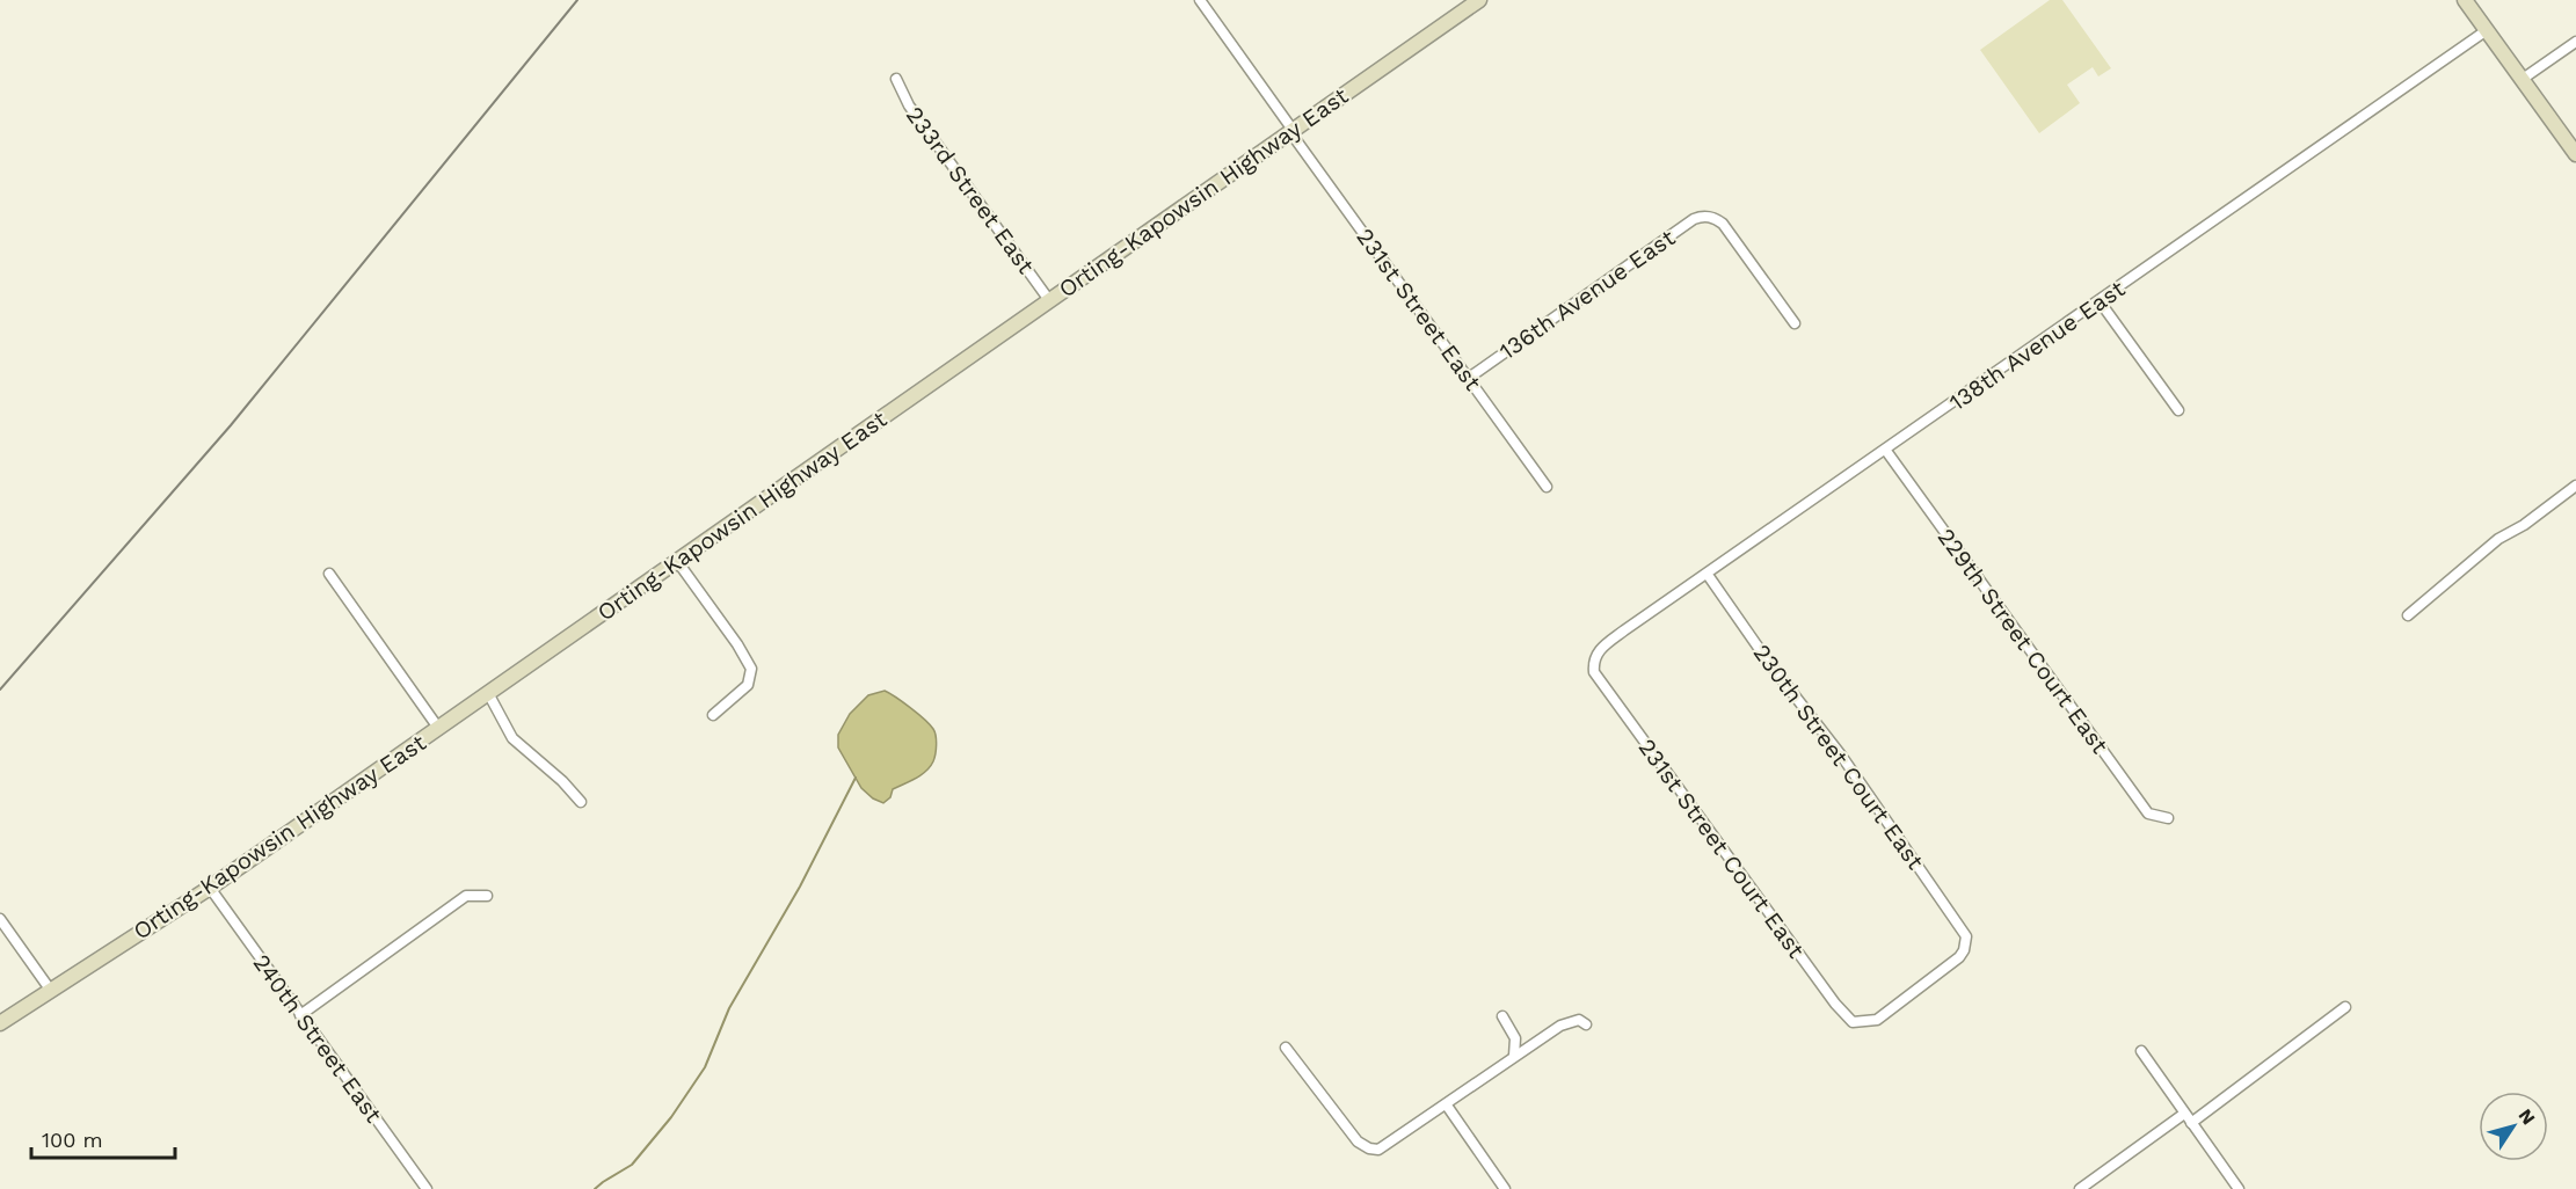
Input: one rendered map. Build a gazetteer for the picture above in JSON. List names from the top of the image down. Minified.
{"streets":{"main road":["Orting-Kapowsin Highway East"],"street":["233rd Street East","136th Avenue East","231st Street East","138th Avenue East","229th Street Court East","230th Street Court East","231st Street Court East","240th Street East"]},"crossings":[["233rd Street East","Orting-Kapowsin Highway East"],["Orting-Kapowsin Highway East","231st Street East"],["Orting-Kapowsin Highway East","240th Street East"],["136th Avenue East","231st Street East"],["138th Avenue East","229th Street Court East"],["138th Avenue East","230th Street Court East"],["138th Avenue East","231st Street Court East"],["230th Street Court East","231st Street Court East"]],"scale_bar":"100 m","north":"top right"}
